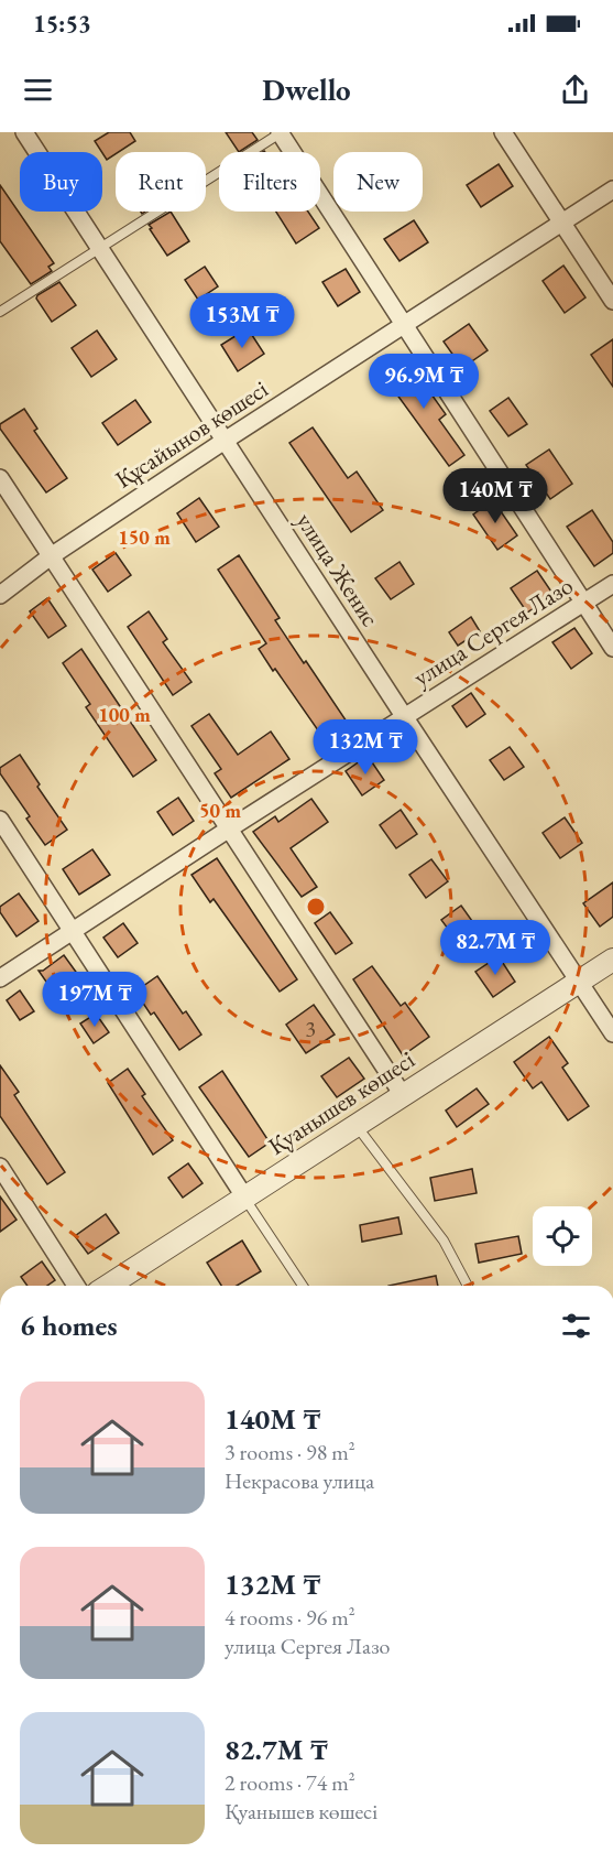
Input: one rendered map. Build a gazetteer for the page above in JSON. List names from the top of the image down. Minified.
{"streets":{"street":["Құсайынов көшесі","улица Женис","улица Сергея Лазо","Қуанышев көшесі"]},"crossings":[["Құсайынов көшесі","улица Женис"],["улица Женис","улица Сергея Лазо"],["улица Женис","Қуанышев көшесі"]],"house_numbers":["3"],"page":{"status":"15:53","header":"Dwello","chip":["Buy","Rent","Filters","New"],"price":["153M ₸","96.9M ₸","140M ₸","132M ₸","82.7M ₸","197M ₸"],"heading":"6 homes","list":[{"name":"140M ₸","note":"3 rooms · 98 m² · Некрасова улица"},{"name":"132M ₸","note":"4 rooms · 96 m² · улица Сергея Лазо"},{"name":"82.7M ₸","note":"2 rooms · 74 m² · Қуанышев көшесі"}]},"rings":["150 m","100 m","50 m"]}
